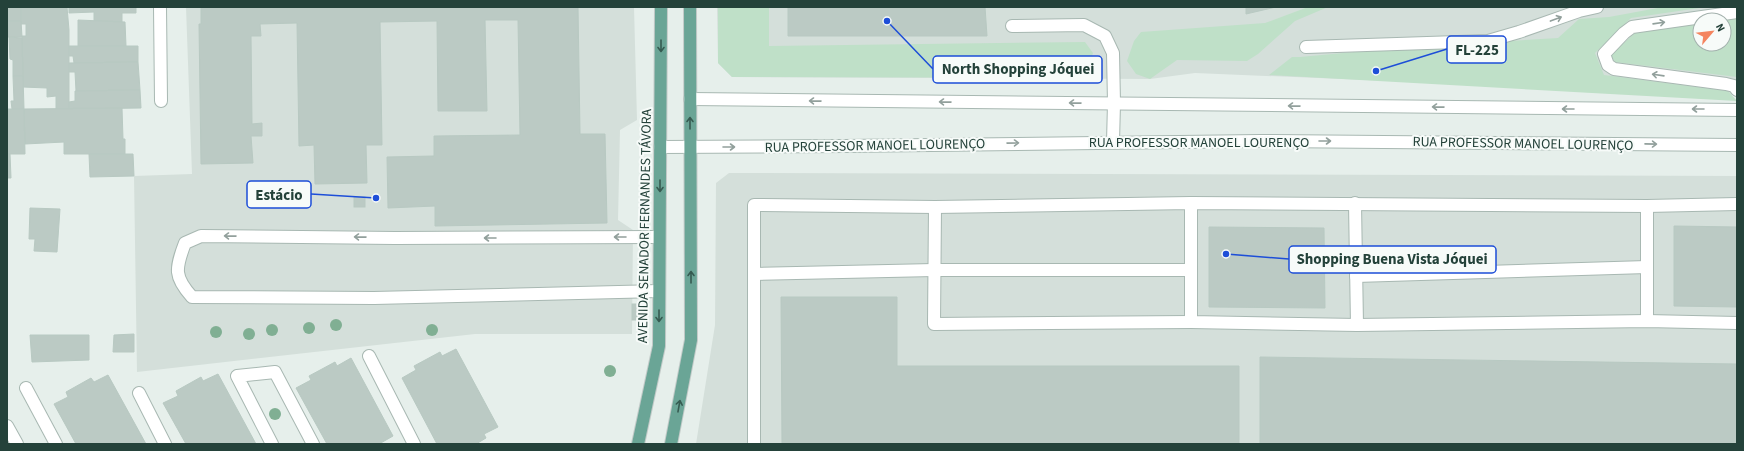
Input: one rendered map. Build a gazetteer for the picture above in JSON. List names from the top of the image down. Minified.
{"streets":{"main road":["AVENIDA SENADOR FERNANDES TÁVORA"],"street":["RUA PROFESSOR MANOEL LOURENÇO"]},"crossings":[["RUA PROFESSOR MANOEL LOURENÇO","AVENIDA SENADOR FERNANDES TÁVORA"]],"places":["North Shopping Jóquei","FL-225","Estácio","Shopping Buena Vista Jóquei"],"north":"top right"}
